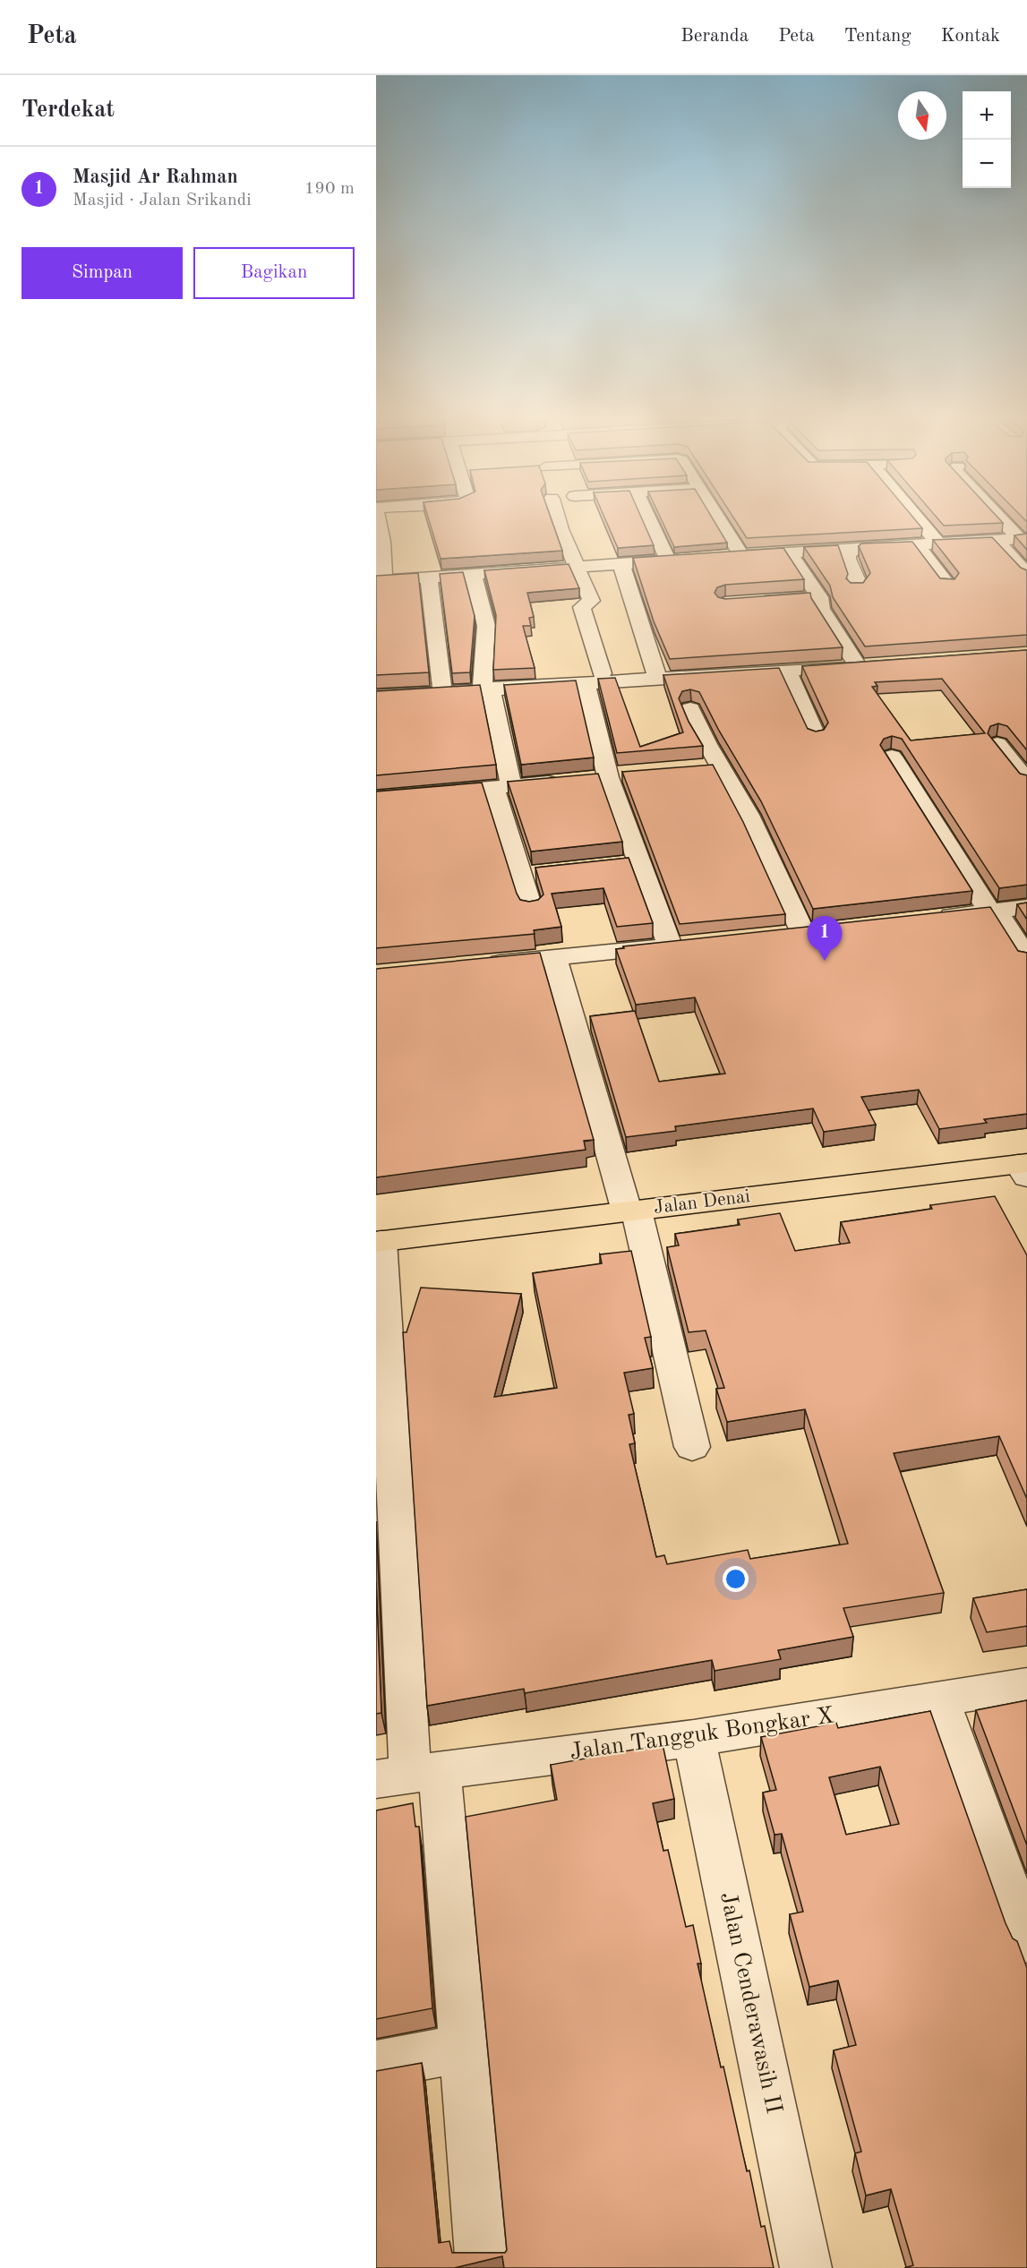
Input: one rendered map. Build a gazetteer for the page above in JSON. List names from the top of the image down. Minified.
{"streets":{"main road":["Jalan Denai"],"street":["Jalan Tangguk Bongkar X","Jalan Cenderawasih II"]},"crossings":[["Jalan Tangguk Bongkar X","Jalan Cenderawasih II"]],"north":"bottom","page":{"header":"Peta","nav":["Beranda","Peta","Tentang","Kontak"],"heading":"Terdekat","map_buttons":["+","−"],"list":[{"mark":"1","name":"Masjid Ar Rahman","note":"Masjid · Jalan Srikandi","value":"190 m"}],"buttons":["Simpan","Bagikan"],"pins":"1"}}
